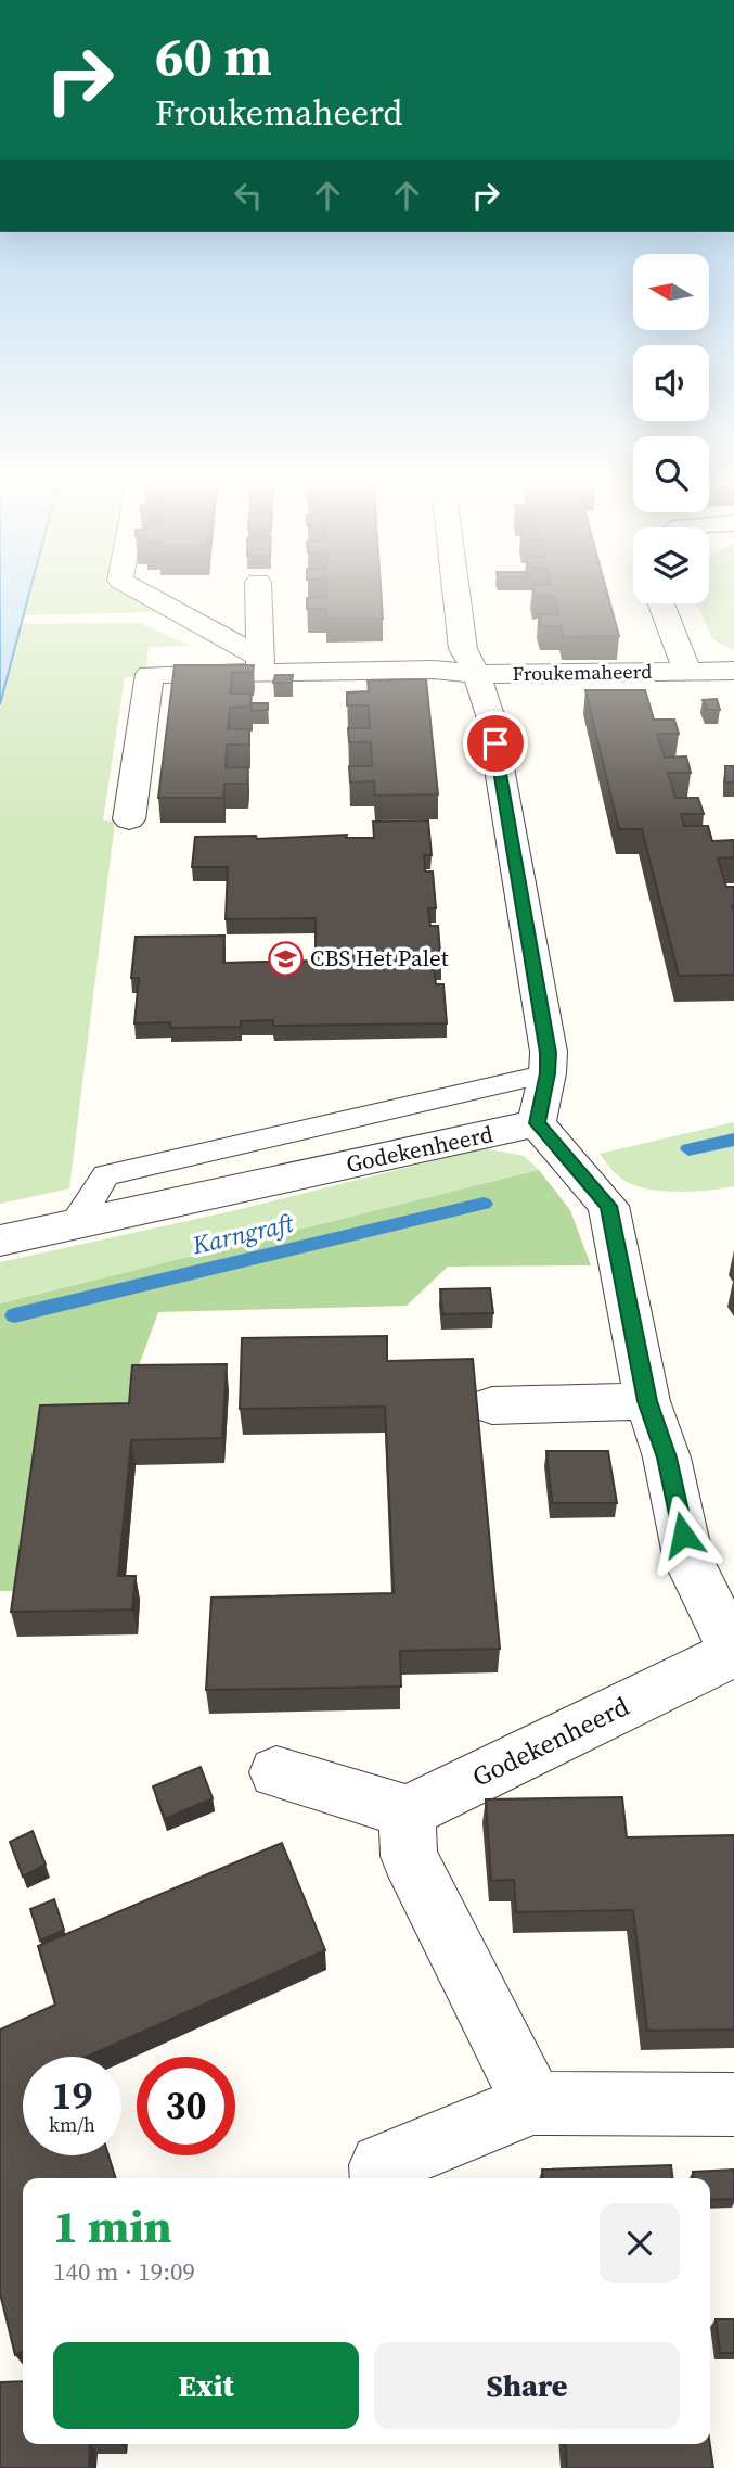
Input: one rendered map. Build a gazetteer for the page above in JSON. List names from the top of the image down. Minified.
{"streets":{"street":["Froukemaheerd","Godekenheerd"]},"crossings":[["Froukemaheerd","Godekenheerd"]],"water":["Karngraft"],"places":{"school or university":["CBS Het Palet"]},"north":"left","page":{"turn":["60 m","Froukemaheerd"],"speed":"19 km/h","limit":"30","heading":["1 min","140 m · 19:09"],"buttons":["Exit","Share"]}}
